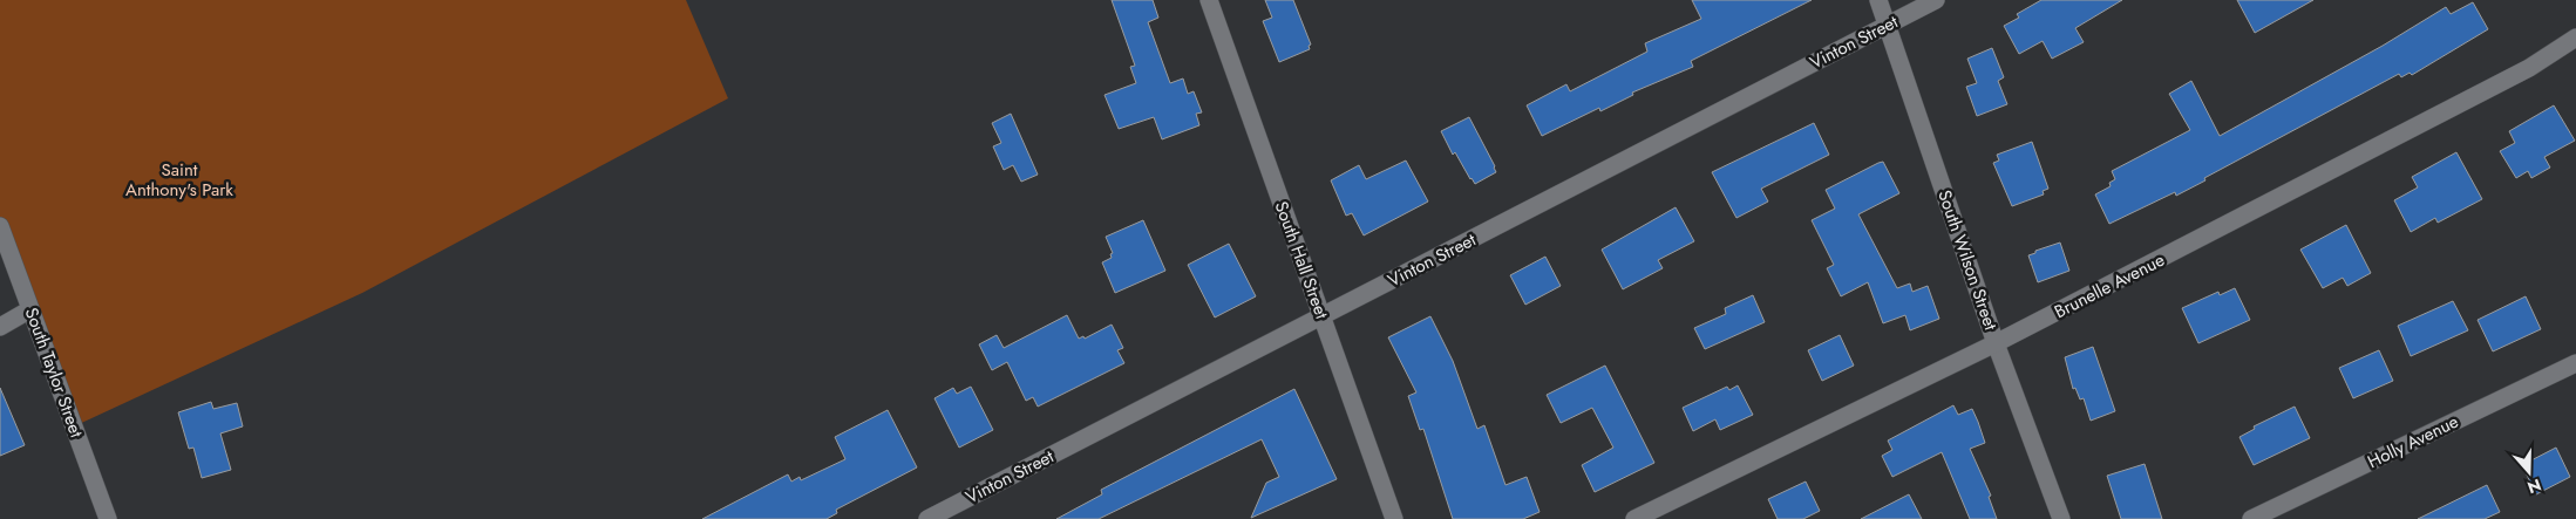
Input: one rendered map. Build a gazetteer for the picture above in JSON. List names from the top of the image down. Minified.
{"streets":{"street":["Vinton Street","South Hall Street","South Wilson Street","Brunelle Avenue","South Taylor Street","Holly Avenue"]},"crossings":[["Vinton Street","South Hall Street"],["Vinton Street","South Wilson Street"],["South Wilson Street","Brunelle Avenue"]],"parks":["Saint Anthony's Park"],"north":"bottom"}
